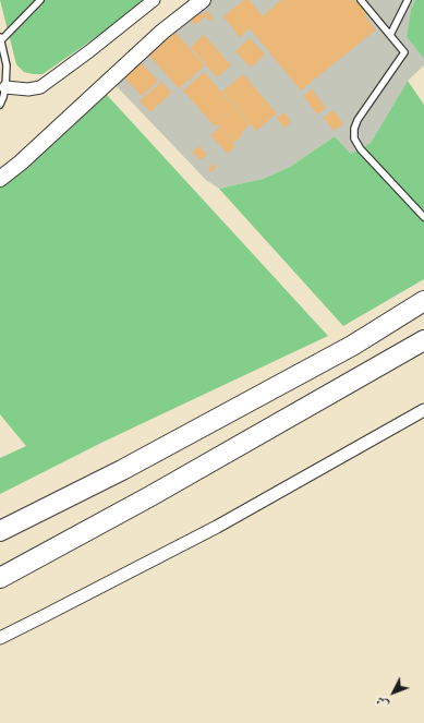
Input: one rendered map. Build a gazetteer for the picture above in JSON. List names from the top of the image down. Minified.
{"north":"bottom left"}
